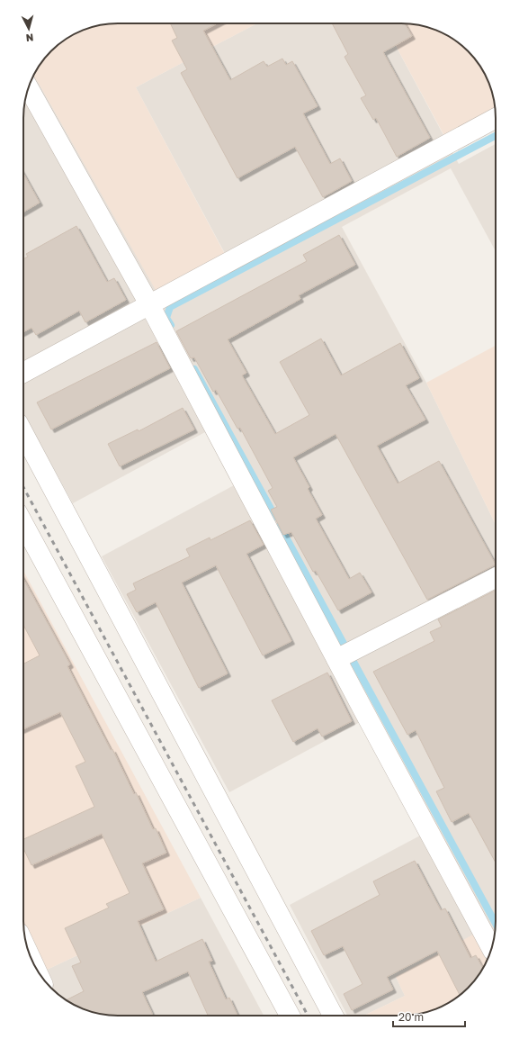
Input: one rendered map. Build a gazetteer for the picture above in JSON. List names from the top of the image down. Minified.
{"scale_bar":"20 m","north":"bottom"}
